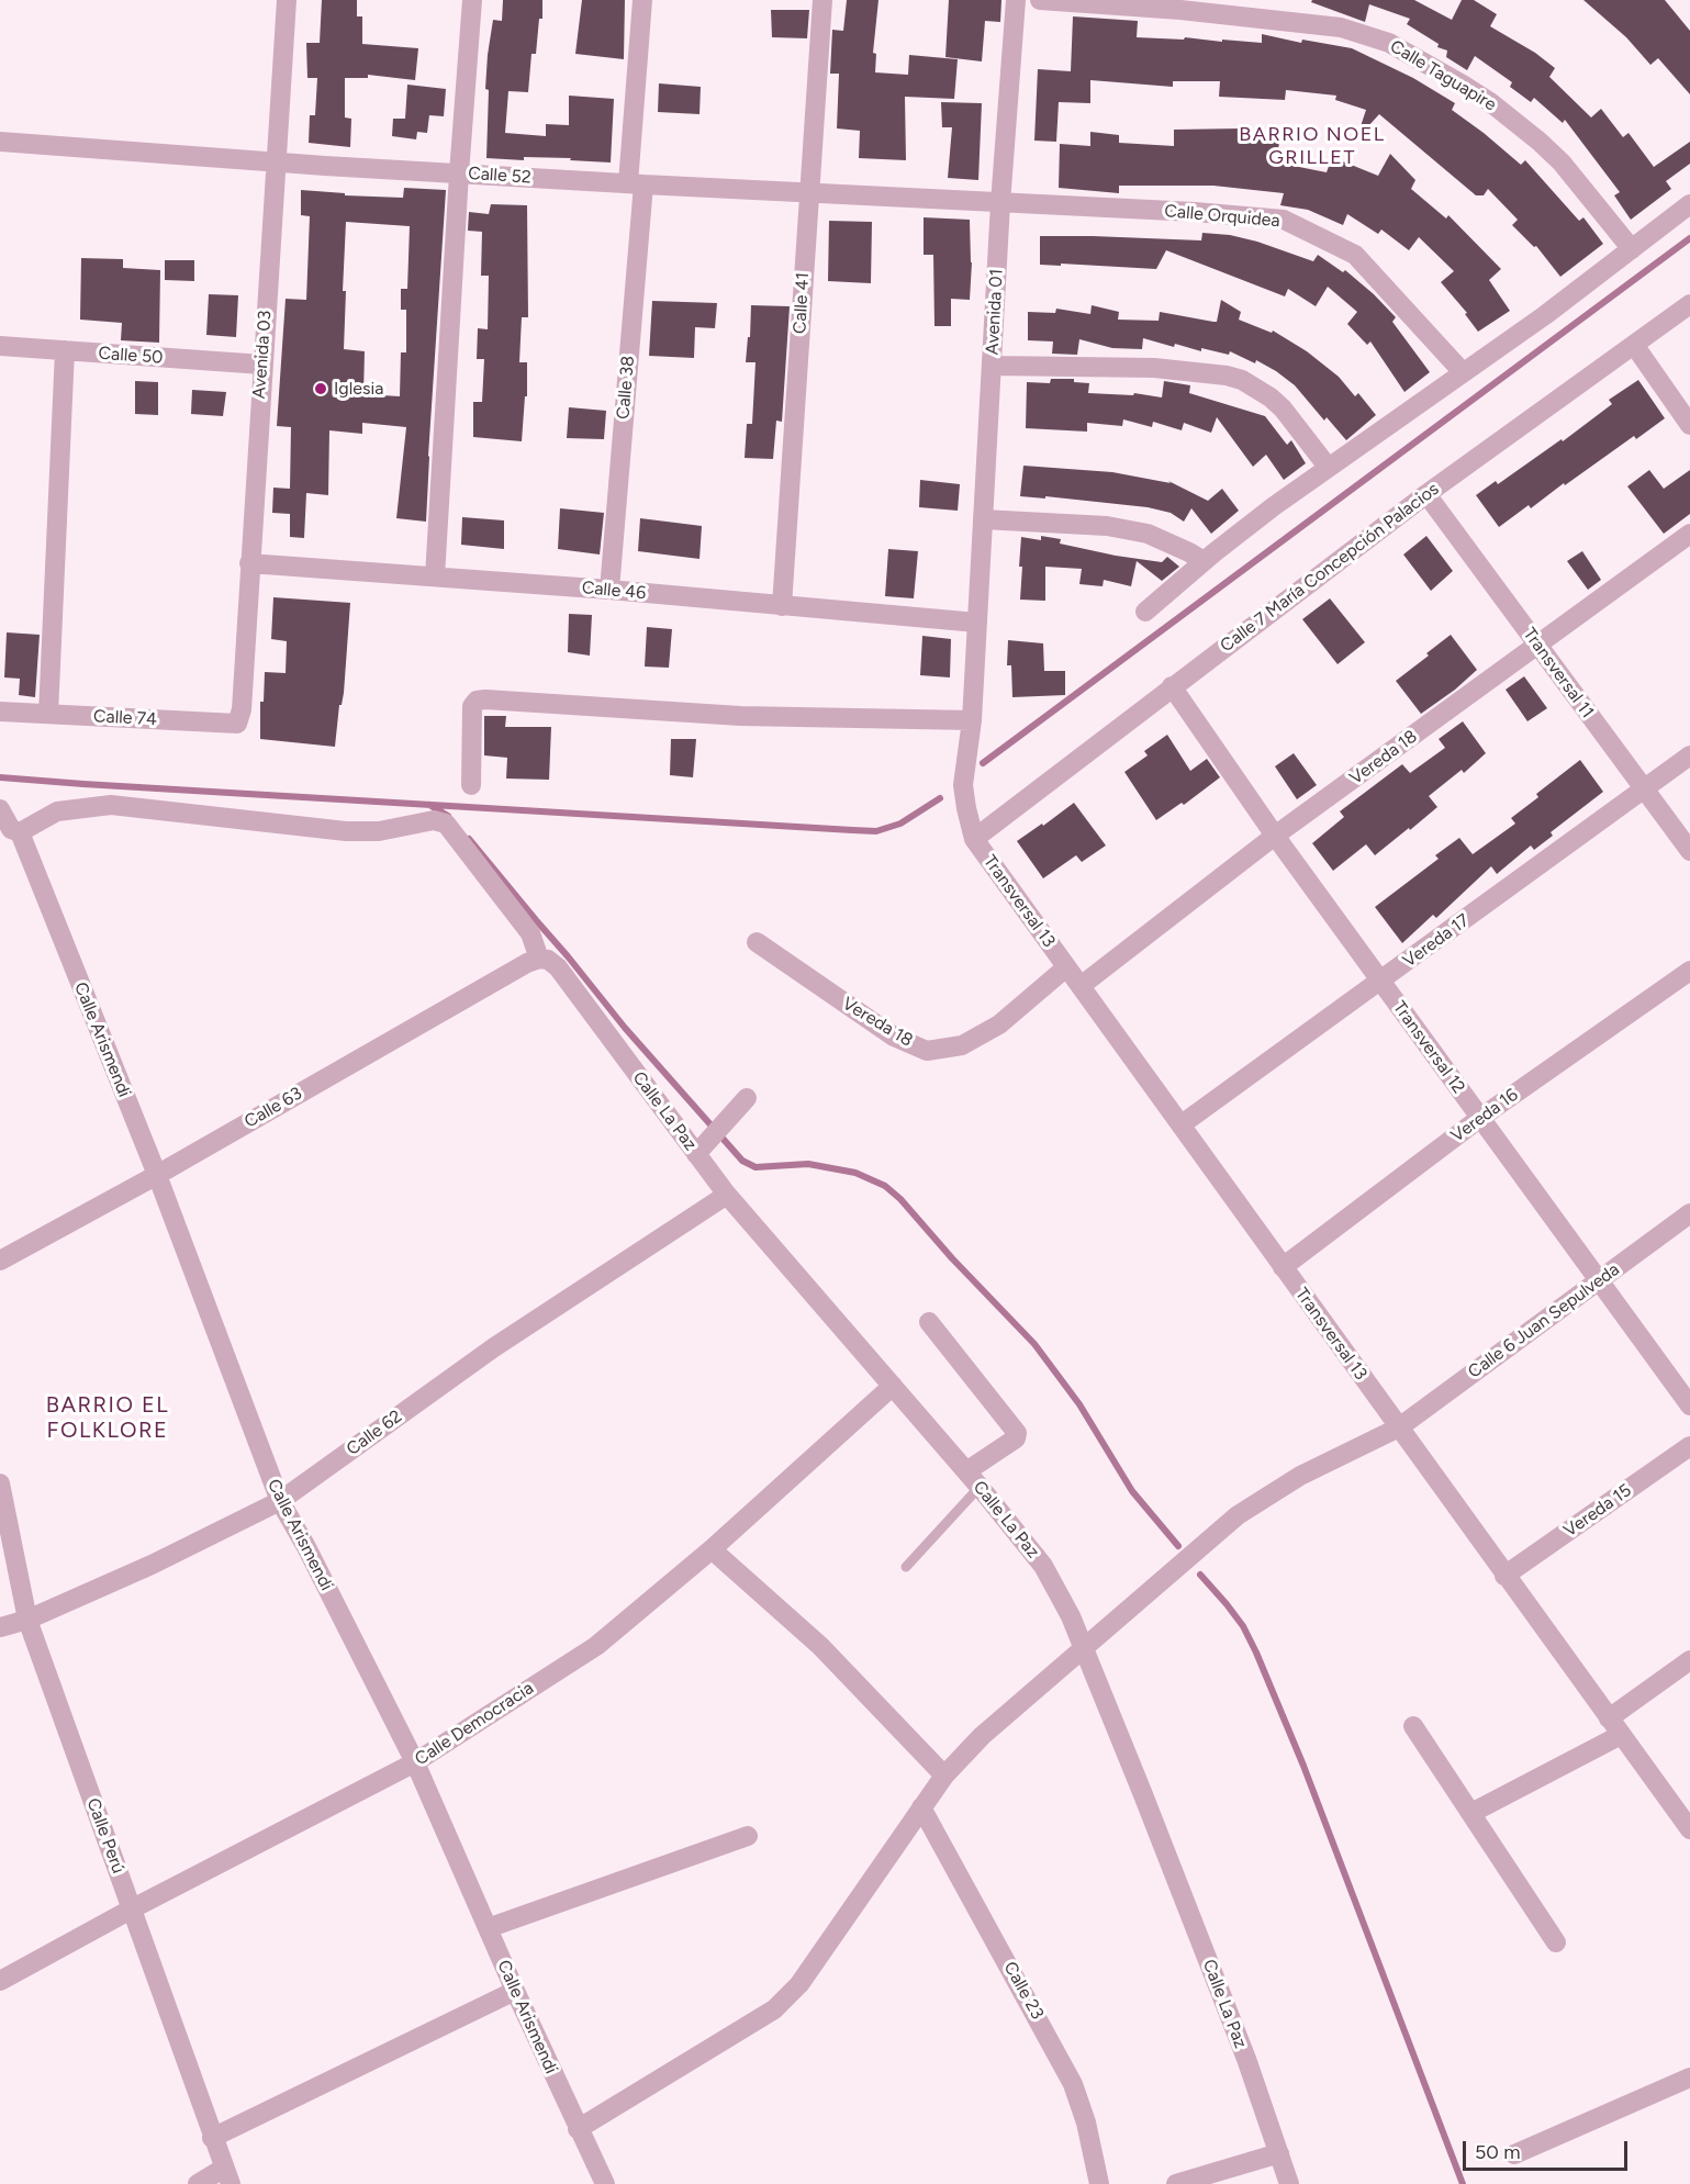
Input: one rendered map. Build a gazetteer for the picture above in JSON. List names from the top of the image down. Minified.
{"streets":{"street":["Calle Taguapire","Calle 52","Calle Orquidea","Calle 41","Avenida 01","Avenida 03","Calle 50","Calle 38","Calle 7 María Concepción Palacios","Calle 46","Transversal 11","Calle 74","Vereda 18","Transversal 13","Vereda 17","Calle Arismendi","Transversal 12","Calle 63","Calle La Paz","Vereda 16","Calle 6 Juan Sepulveda","Calle 62","Vereda 15","Calle Democracia","Calle Perú","Calle 23"]},"crossings":[["Calle 52","Calle Orquidea"],["Calle 52","Calle 41"],["Calle 52","Avenida 01"],["Calle 52","Avenida 03"],["Calle 52","Calle 38"],["Calle Orquidea","Avenida 01"],["Calle 41","Calle 46"],["Avenida 01","Calle 7 María Concepción Palacios"],["Avenida 01","Calle 46"],["Avenida 01","Transversal 13"],["Avenida 03","Calle 50"],["Avenida 03","Calle 46"],["Avenida 03","Calle 74"],["Calle 38","Calle 46"],["Calle 7 María Concepción Palacios","Transversal 11"],["Calle 7 María Concepción Palacios","Transversal 13"],["Calle 7 María Concepción Palacios","Transversal 12"],["Transversal 11","Vereda 18"],["Transversal 11","Vereda 17"],["Vereda 18","Transversal 13"],["Vereda 18","Transversal 12"],["Transversal 13","Vereda 17"],["Transversal 13","Vereda 16"],["Transversal 13","Calle 6 Juan Sepulveda"],["Transversal 13","Vereda 15"],["Vereda 17","Transversal 12"],["Calle Arismendi","Calle 63"],["Calle Arismendi","Calle La Paz"],["Calle Arismendi","Calle 6 Juan Sepulveda"],["Calle Arismendi","Calle 62"],["Calle Arismendi","Calle Democracia"],["Transversal 12","Vereda 16"],["Transversal 12","Calle 6 Juan Sepulveda"],["Calle 63","Calle La Paz"],["Calle La Paz","Calle 6 Juan Sepulveda"],["Calle La Paz","Calle 62"],["Calle La Paz","Calle Democracia"],["Calle 6 Juan Sepulveda","Calle 23"],["Calle 62","Calle Perú"],["Calle Democracia","Calle Perú"]],"districts":["BARRIO NOEL GRILLET","BARRIO EL FOLKLORE"],"places":["Iglesia"],"scale_bar":"50 m"}
